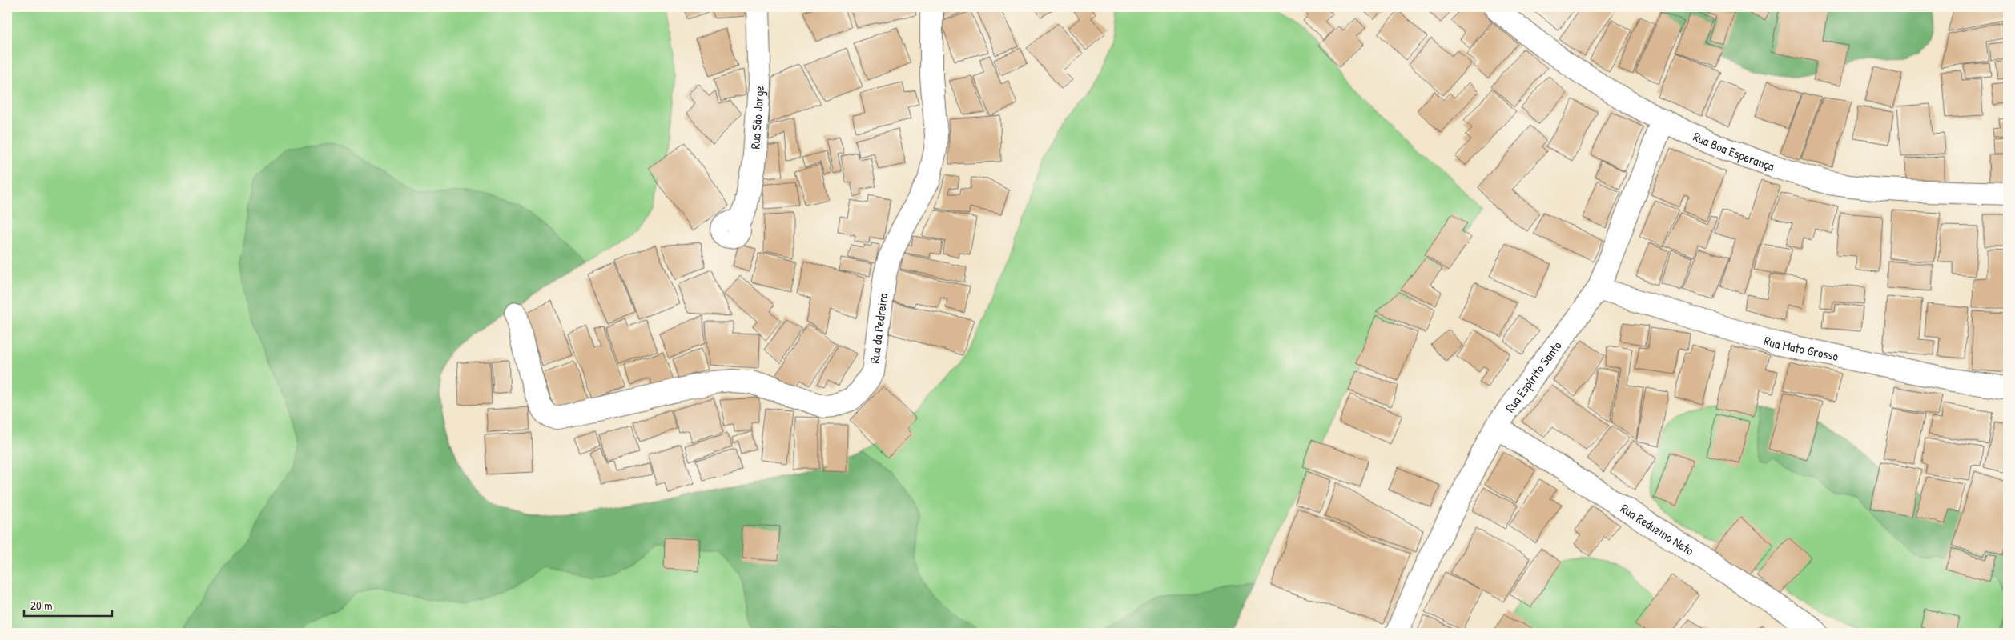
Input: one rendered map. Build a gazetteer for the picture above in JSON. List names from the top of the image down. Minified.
{"streets":{"street":["Rua São Jorge","Rua Boa Esperança","Rua da Pedreira","Rua Mato Grosso","Rua Espírito Santo","Rua Reduzino Neto"]},"crossings":[["Rua Boa Esperança","Rua Espírito Santo"],["Rua Mato Grosso","Rua Espírito Santo"],["Rua Espírito Santo","Rua Reduzino Neto"]],"scale_bar":"20 m"}
